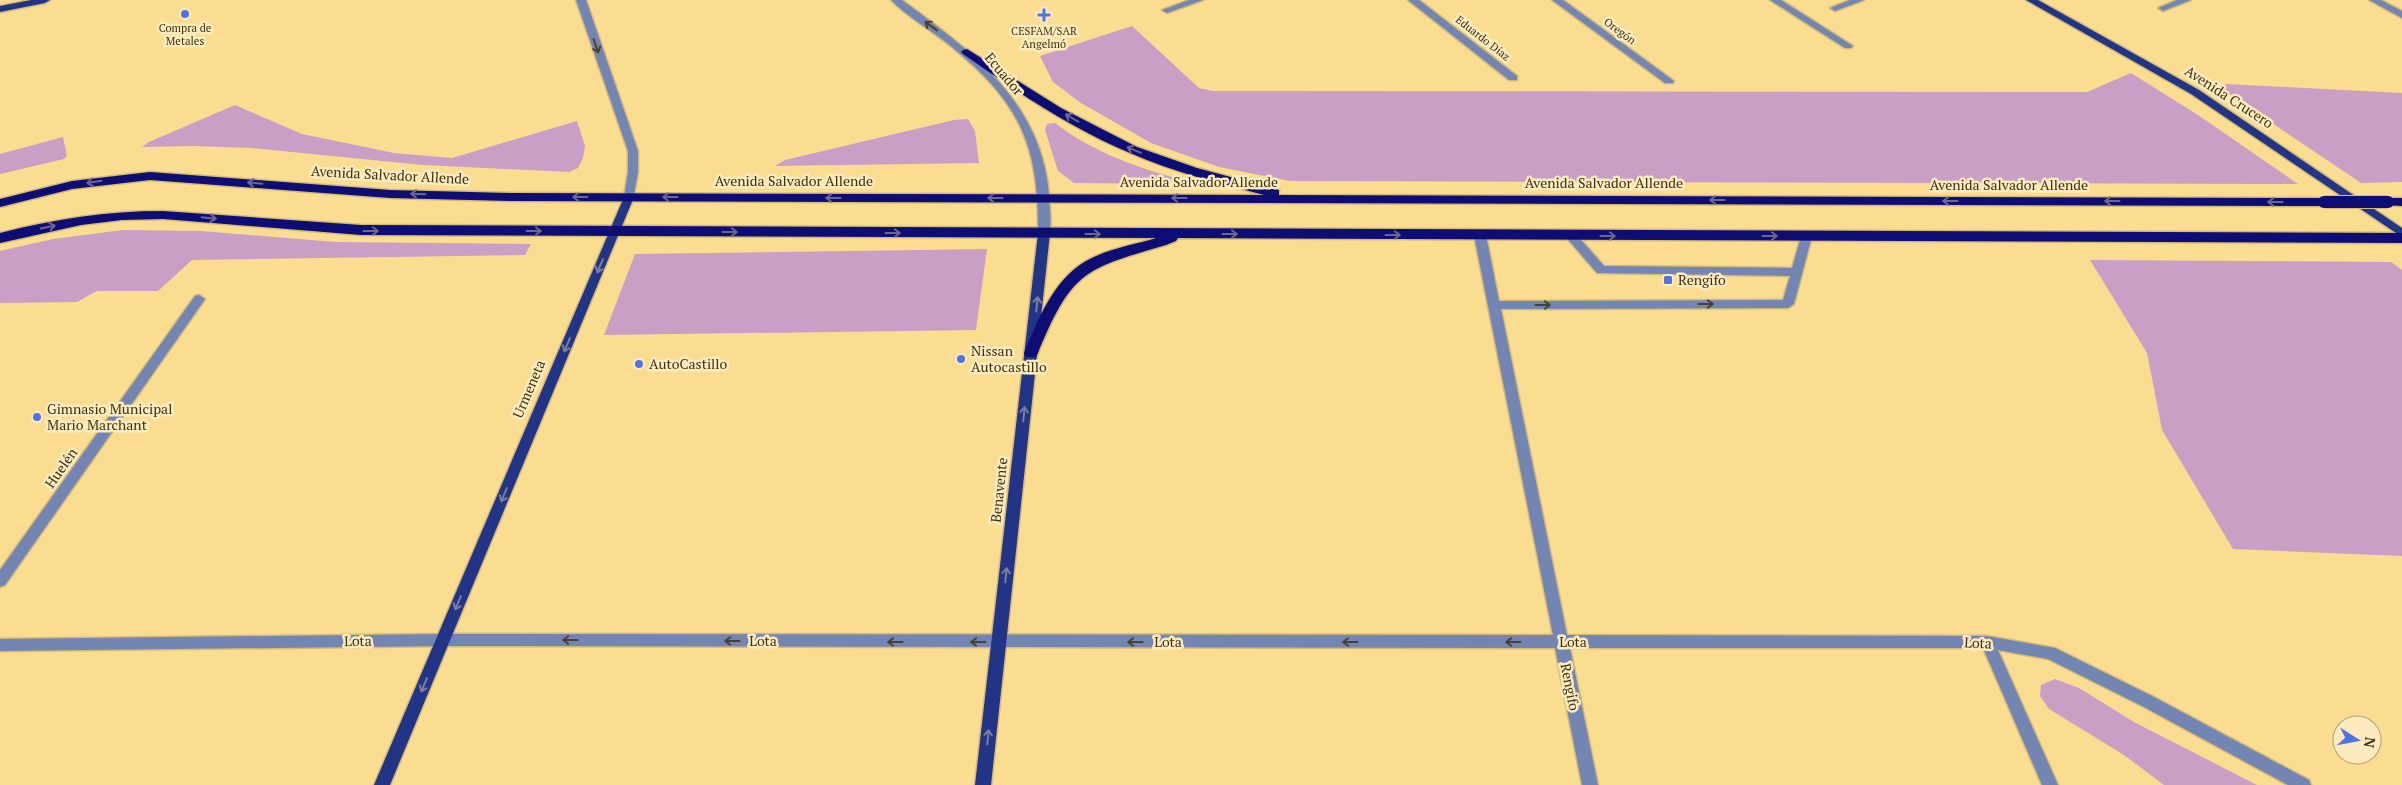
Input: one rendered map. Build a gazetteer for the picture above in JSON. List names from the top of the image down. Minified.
{"streets":{"highway":["Avenida Salvador Allende"],"main road":["Avenida Crucero","Urmeneta","Benavente"],"street":["Oregón","Eduardo Díaz","Ecuador","Huelén","Lota","Rengifo"]},"crossings":[["Ecuador","Avenida Salvador Allende"],["Ecuador","Benavente"],["Avenida Salvador Allende","Urmeneta"],["Avenida Salvador Allende","Benavente"],["Urmeneta","Lota"],["Benavente","Lota"],["Lota","Rengifo"]],"one_way":["Urmeneta","Benavente","Lota"],"places":{"other":["Compra de Metales","Nissan Autocastillo","AutoCastillo","Gimnasio Municipal Mario Marchant"],"health":["CESFAM/SAR Angelmó"],"transit":["Rengifo"]},"north":"right"}
